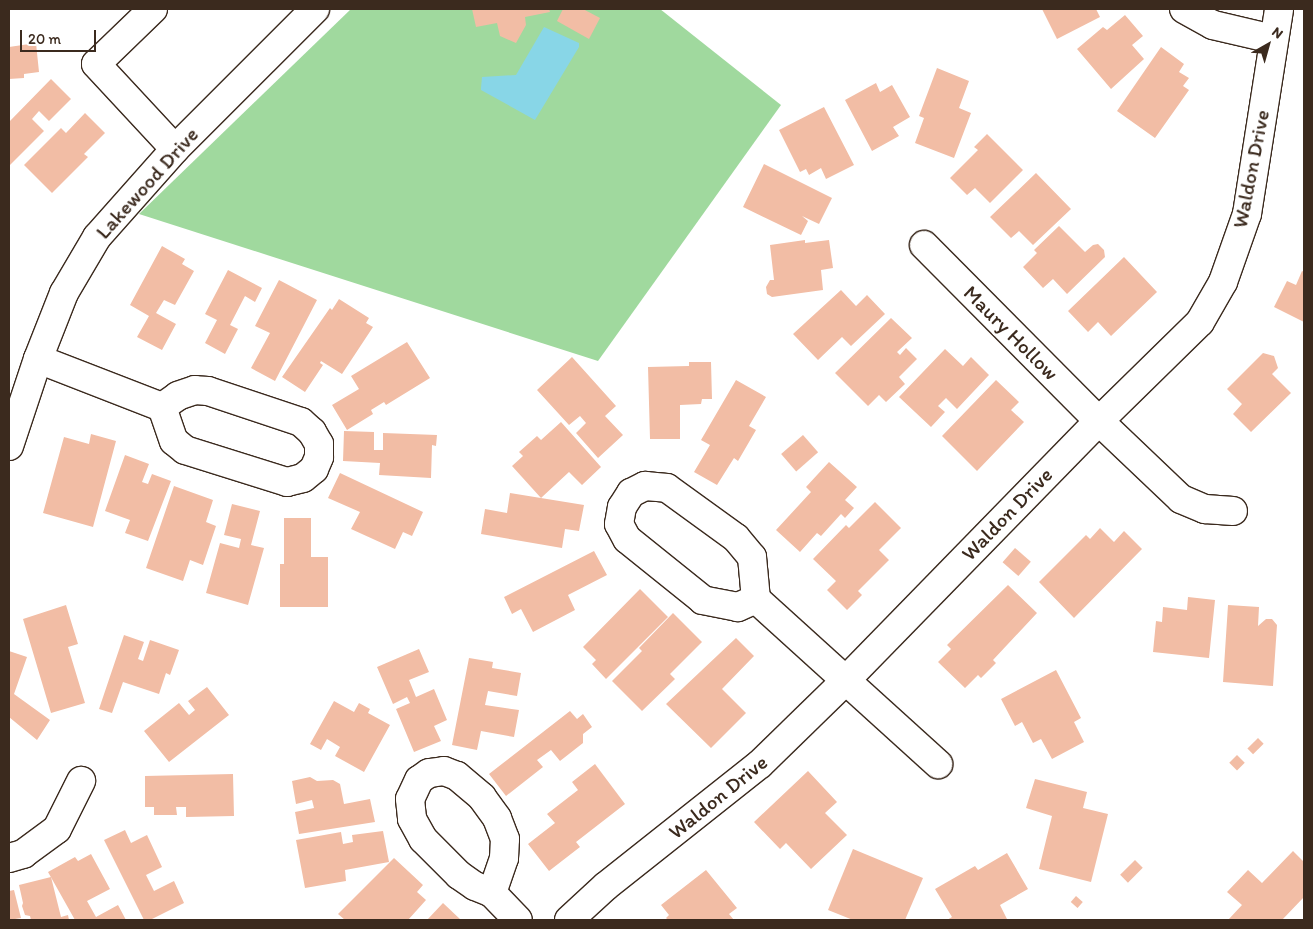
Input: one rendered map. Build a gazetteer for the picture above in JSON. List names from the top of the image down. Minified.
{"streets":{"street":["Waldon Drive","Lakewood Drive","Maury Hollow"]},"crossings":[["Waldon Drive","Maury Hollow"]],"scale_bar":"20 m","north":"top right"}
